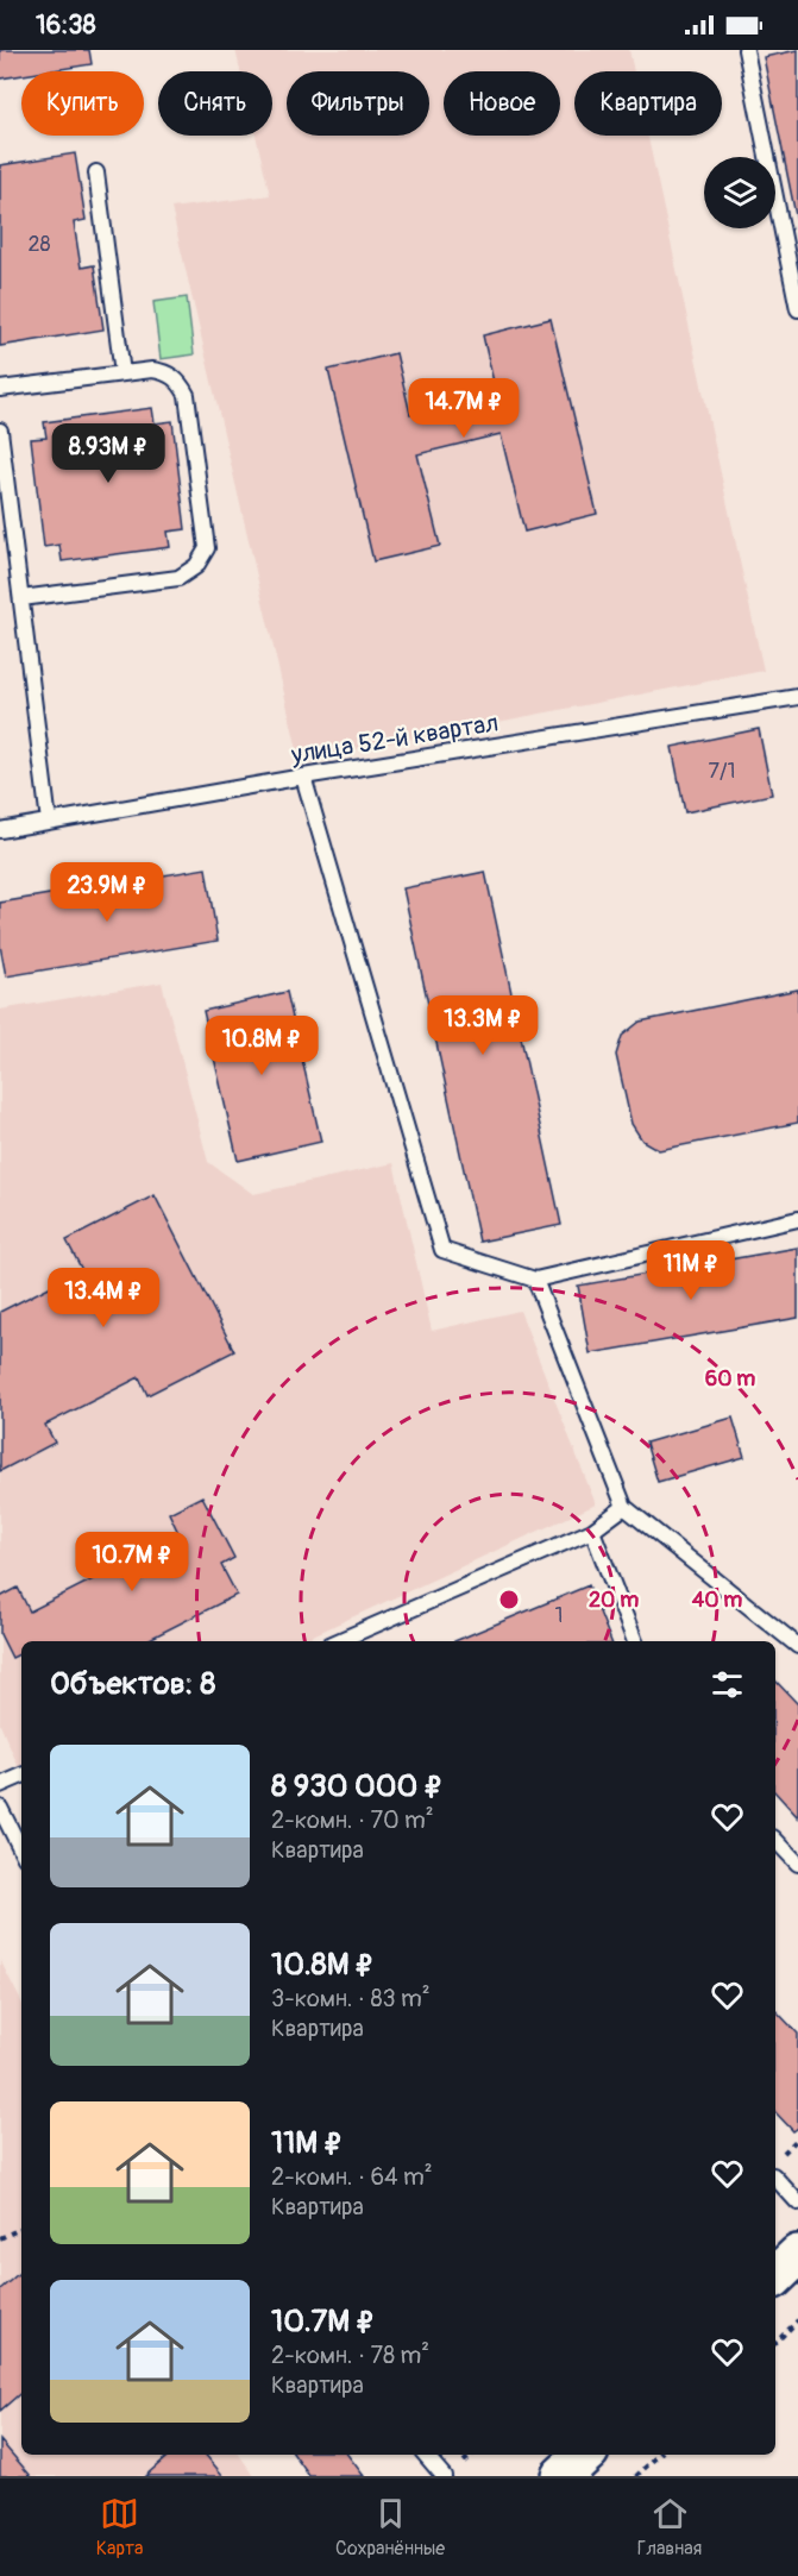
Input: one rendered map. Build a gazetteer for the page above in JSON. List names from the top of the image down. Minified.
{"streets":{"lane":["улица 52-й квартал"]},"house_numbers":["28","7/1","1"],"page":{"status":"16:38","chip":["Купить","Снять","Фильтры","Новое","Квартира"],"price":["14.7M ₽","8.93M ₽","23.9M ₽","13.3M ₽","10.8M ₽","11M ₽","13.4M ₽","10.7M ₽"],"heading":"Объектов: 8","list":[{"name":"8 930 000 ₽","note":"2-комн. · 70 m² · Квартира"},{"name":"10.8M ₽","note":"3-комн. · 83 m² · Квартира"},{"name":"11M ₽","note":"2-комн. · 64 m² · Квартира"},{"name":"10.7M ₽","note":"2-комн. · 78 m² · Квартира"}],"tabs":["Карта","Сохранённые","Главная"]},"rings":["60 m","20 m","40 m"]}
